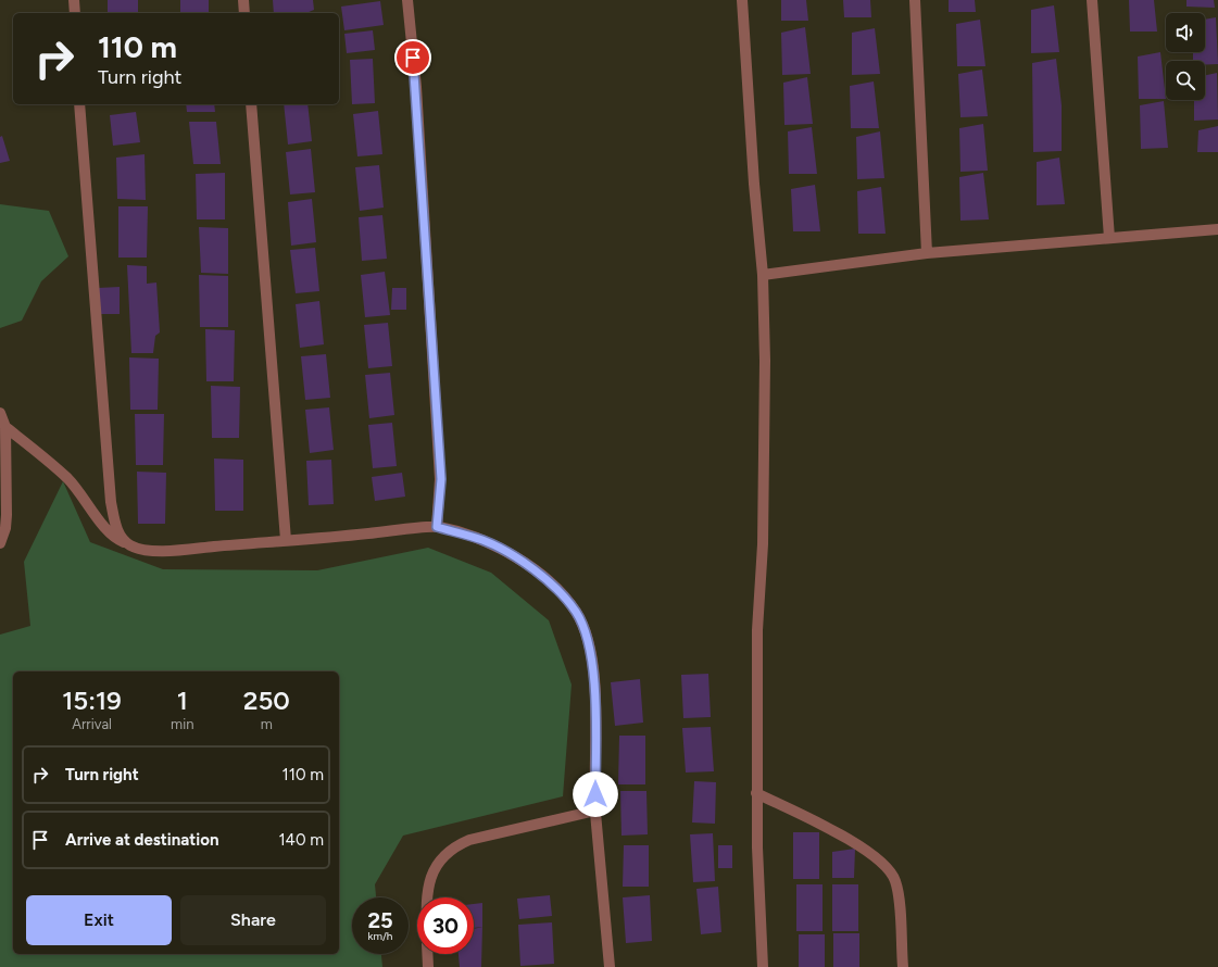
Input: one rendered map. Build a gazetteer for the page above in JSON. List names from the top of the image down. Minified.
{"page":{"turn":["110 m","Turn right"],"eta":["15:19","Arrival","1","min","250","m"],"list":[{"name":"Turn right","value":"110 m"},{"name":"Arrive at destination","value":"140 m"}],"buttons":["Exit","Share"],"speed":"25 km/h","limit":"30"}}
